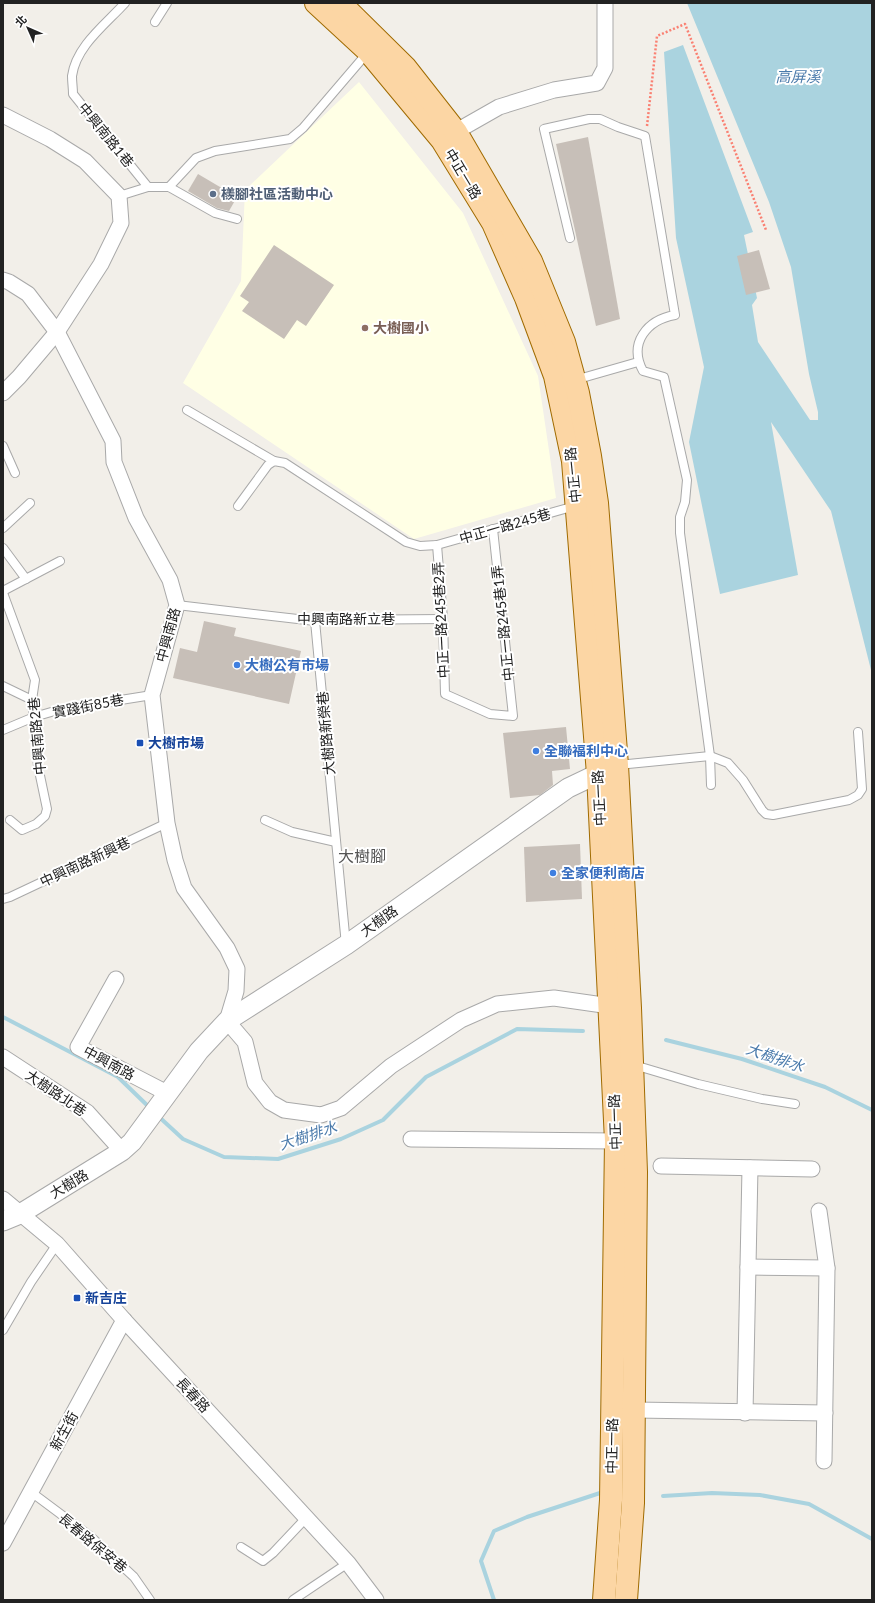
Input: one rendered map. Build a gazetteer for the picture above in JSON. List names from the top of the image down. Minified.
{"streets":{"main road":["中正一路"],"street":["中興南路1巷","中興南路","大樹路","大樹路北巷","長春路","新生街"],"lane":["中正一路245巷","中興南路新立巷","中正一路245巷2弄","中正一路245巷1弄","實踐街85巷","大樹路新榮巷","中興南路2巷","中興南路新興巷","長春路保安巷"]},"crossings":[["中正一路","中正一路245巷"],["中正一路","大樹路"],["中正一路245巷","中正一路245巷2弄"],["中正一路245巷","中正一路245巷1弄"],["中興南路新立巷","中正一路245巷2弄"],["中興南路新立巷","中興南路"],["中興南路新立巷","大樹路新榮巷"],["中正一路245巷2弄","中正一路245巷1弄"],["中興南路","實踐街85巷"],["中興南路","中興南路新興巷"],["中興南路","大樹路"],["實踐街85巷","中興南路2巷"],["大樹路新榮巷","大樹路"],["大樹路","大樹路北巷"],["大樹路","長春路"],["長春路","新生街"],["新生街","長春路保安巷"]],"districts":["大樹腳"],"water":["高屏溪","大樹排水"],"places":{"other":["檨腳社區活動中心","大樹國小","大樹公有市場","全聯福利中心","全家便利商店"],"transit":["大樹市場","新吉庄"]},"north":"top left"}
